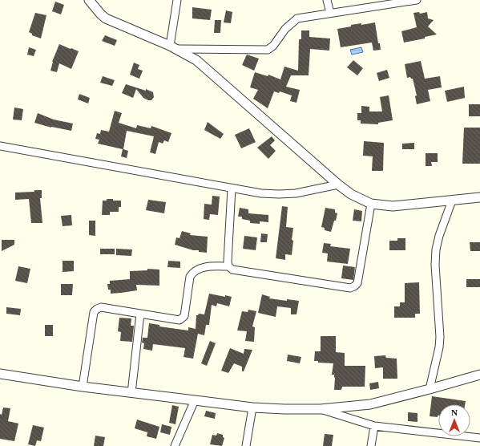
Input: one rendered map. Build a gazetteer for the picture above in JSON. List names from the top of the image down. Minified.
{"north":"top"}
